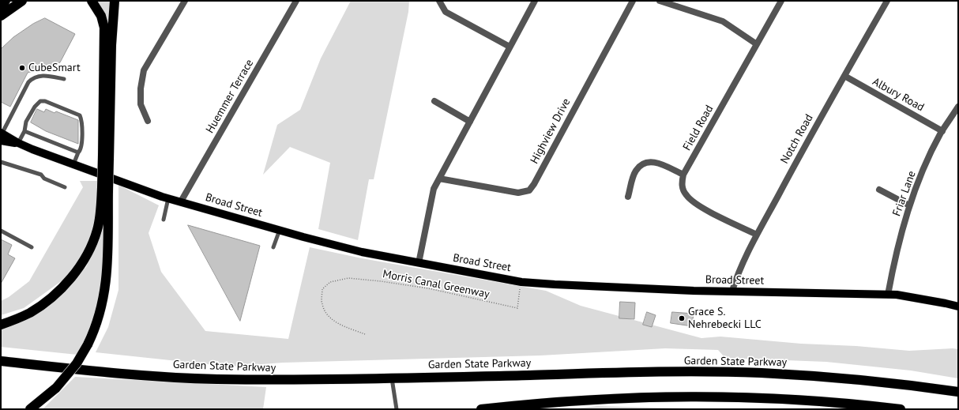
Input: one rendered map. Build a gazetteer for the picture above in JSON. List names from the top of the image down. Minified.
{"streets":{"highway":["Garden State Parkway"],"main road":["Broad Street"],"street":["Albury Road","Huemmer Terrace","Field Road","Highview Drive","Notch Road","Friar Lane"],"path":["Morris Canal Greenway"]},"crossings":[["Albury Road","Notch Road"],["Albury Road","Friar Lane"],["Huemmer Terrace","Broad Street"],["Notch Road","Broad Street"],["Friar Lane","Broad Street"],["Broad Street","Morris Canal Greenway"]],"places":["CubeSmart","Grace S. Nehrebecki LLC"]}
